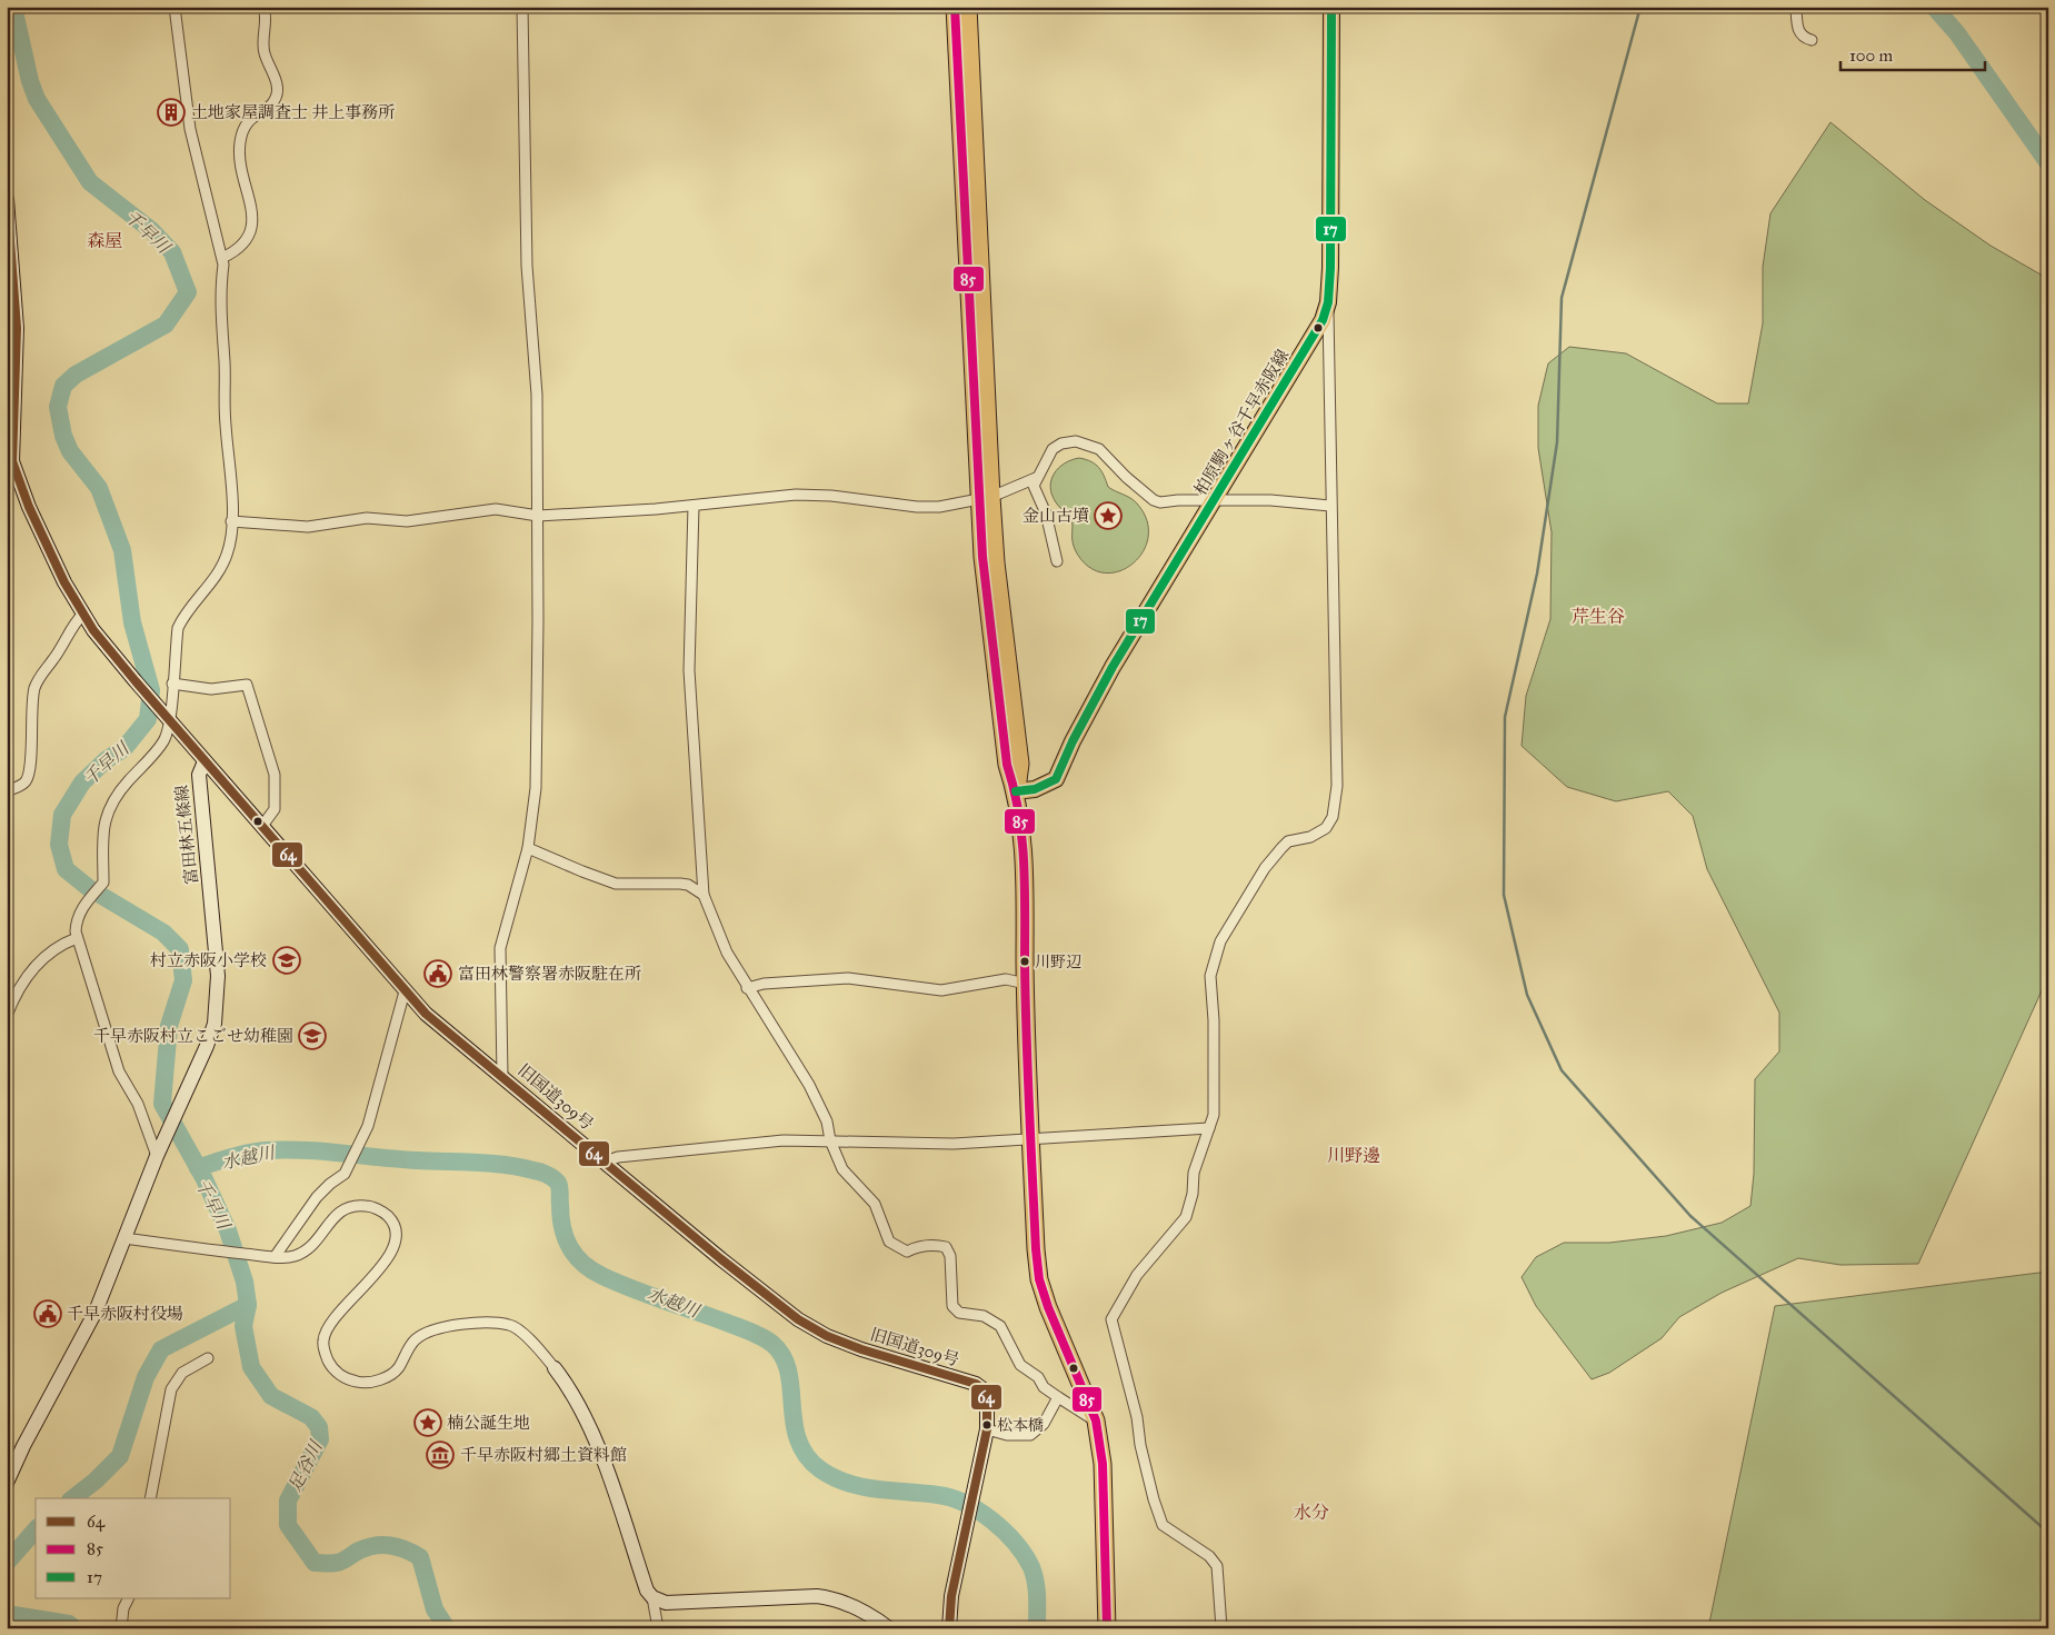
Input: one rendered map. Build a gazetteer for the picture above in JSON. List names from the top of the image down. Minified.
{"streets":{"main road":["柏原駒ヶ谷千早赤阪線"],"street":["富田林五條線","旧国道309号"]},"crossings":[["富田林五條線","旧国道309号"]],"districts":["森屋","芹生谷","川野邊","水分"],"water":["千早川","水越川","足谷川"],"places":{"building":["土地家屋調査士 井上事務所"],"place":["金山古墳","楠公誕生地"],"school or university":["村立赤阪小学校","千早赤阪村立こごせ幼稚園"],"other":["川野辺","松本橋"],"public building":["富田林警察署赤阪駐在所","千早赤阪村役場"],"museum":["千早赤阪村郷土資料館"]},"lines":["transit line 85","transit line 17","transit line 64"],"legend":["64","85","17"],"scale_bar":"100 m"}
